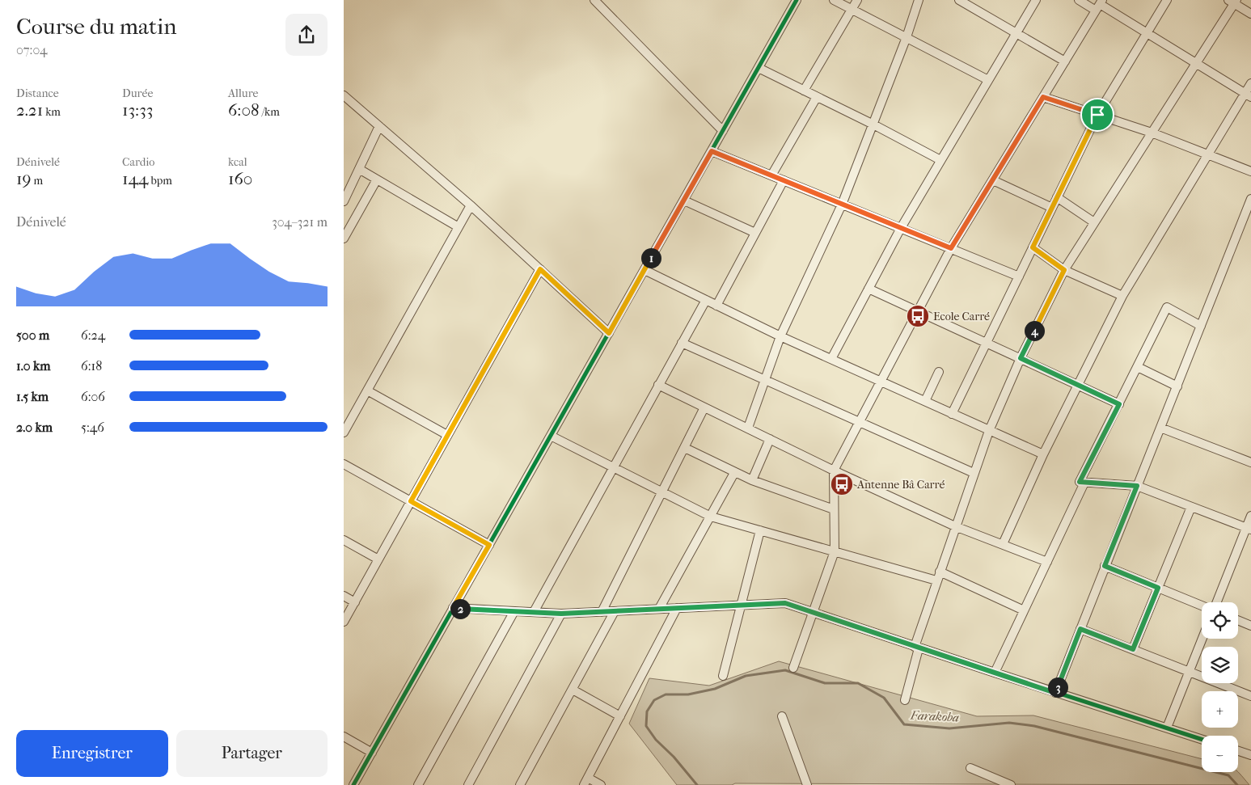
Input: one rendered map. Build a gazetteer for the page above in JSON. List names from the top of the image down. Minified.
{"water":["Farakoba"],"places":{"bus stop":["Ecole Carré","Antenne Bâ Carré"]},"page":{"heading":["Course du matin","07:04"],"stats":[["Distance","2.21 km"],["Durée","13:33"],["Allure","6:08 /km"],["Dénivelé","19 m"],["Cardio","144 bpm"],["kcal","160"]],"chart":["Dénivelé","304–321 m"],"pins":["1","4","2","3"],"list":[{"name":"500 m","note":"6:24"},{"name":"1.0 km","note":"6:18"},{"name":"1.5 km","note":"6:06"},{"name":"2.0 km","note":"5:46"}],"map_buttons":["+","−"],"buttons":["Enregistrer","Partager"]}}
